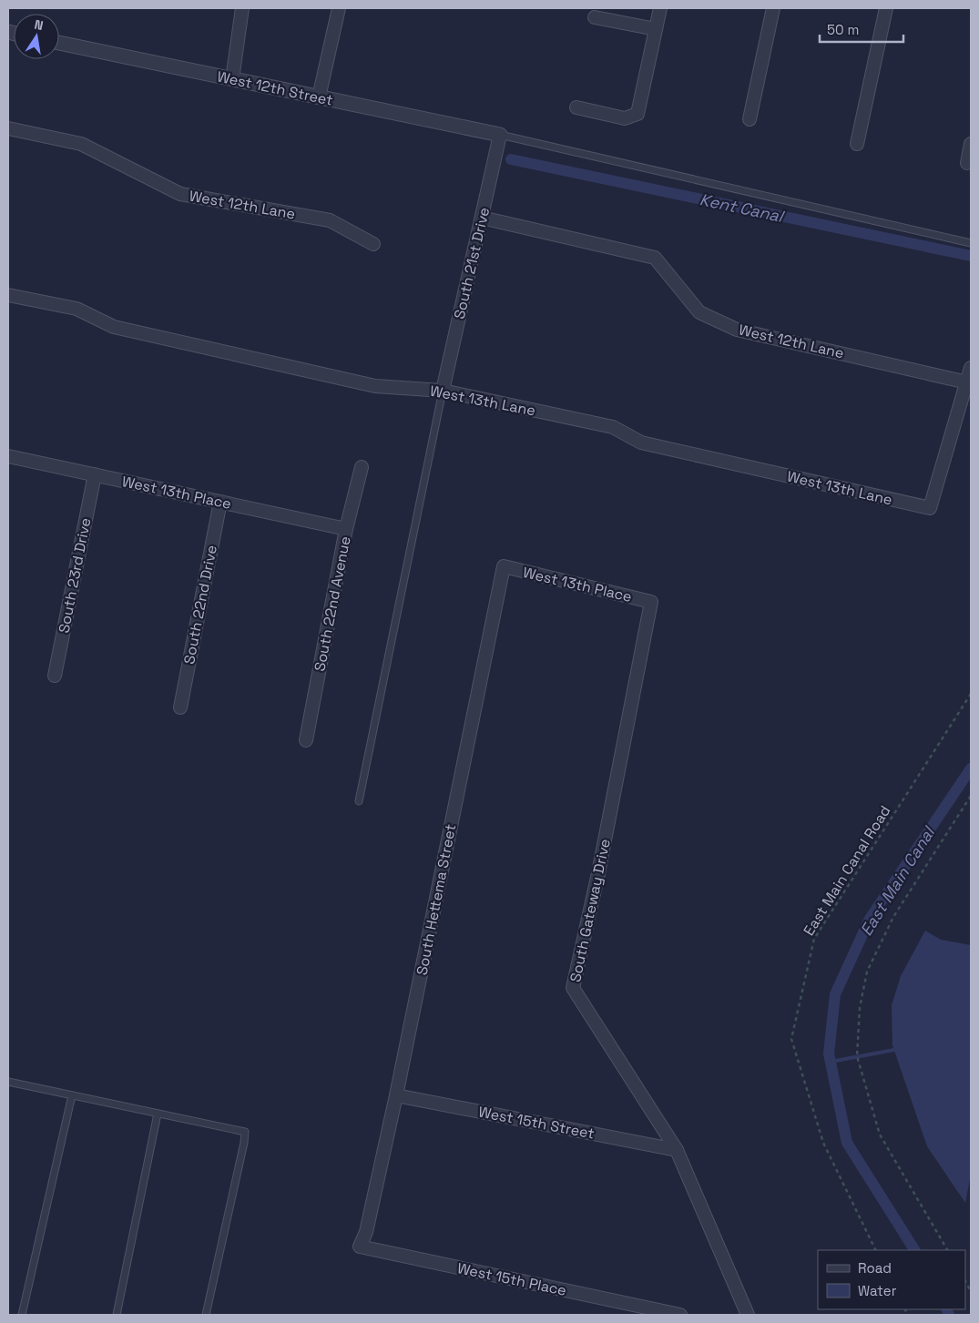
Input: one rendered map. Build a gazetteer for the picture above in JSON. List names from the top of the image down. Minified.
{"streets":{"street":["West 12th Street","West 12th Lane","South 21st Drive","West 13th Lane","West 13th Place","South 23rd Drive","South 22nd Avenue","South 22nd Drive","South Hettema Street","South Gateway Drive","West 15th Street","West 15th Place"],"path":["East Main Canal Road"]},"crossings":[["West 12th Street","South 21st Drive"],["West 12th Lane","South 21st Drive"],["West 12th Lane","West 13th Lane"],["South 21st Drive","West 13th Lane"],["West 13th Place","South 23rd Drive"],["West 13th Place","South 22nd Avenue"],["West 13th Place","South 22nd Drive"],["West 13th Place","South Hettema Street"],["West 13th Place","South Gateway Drive"],["South Hettema Street","West 15th Street"],["South Hettema Street","West 15th Place"],["South Gateway Drive","West 15th Street"]],"water":["Kent Canal","East Main Canal"],"legend":["Road","Water"],"scale_bar":"50 m","north":"top"}
